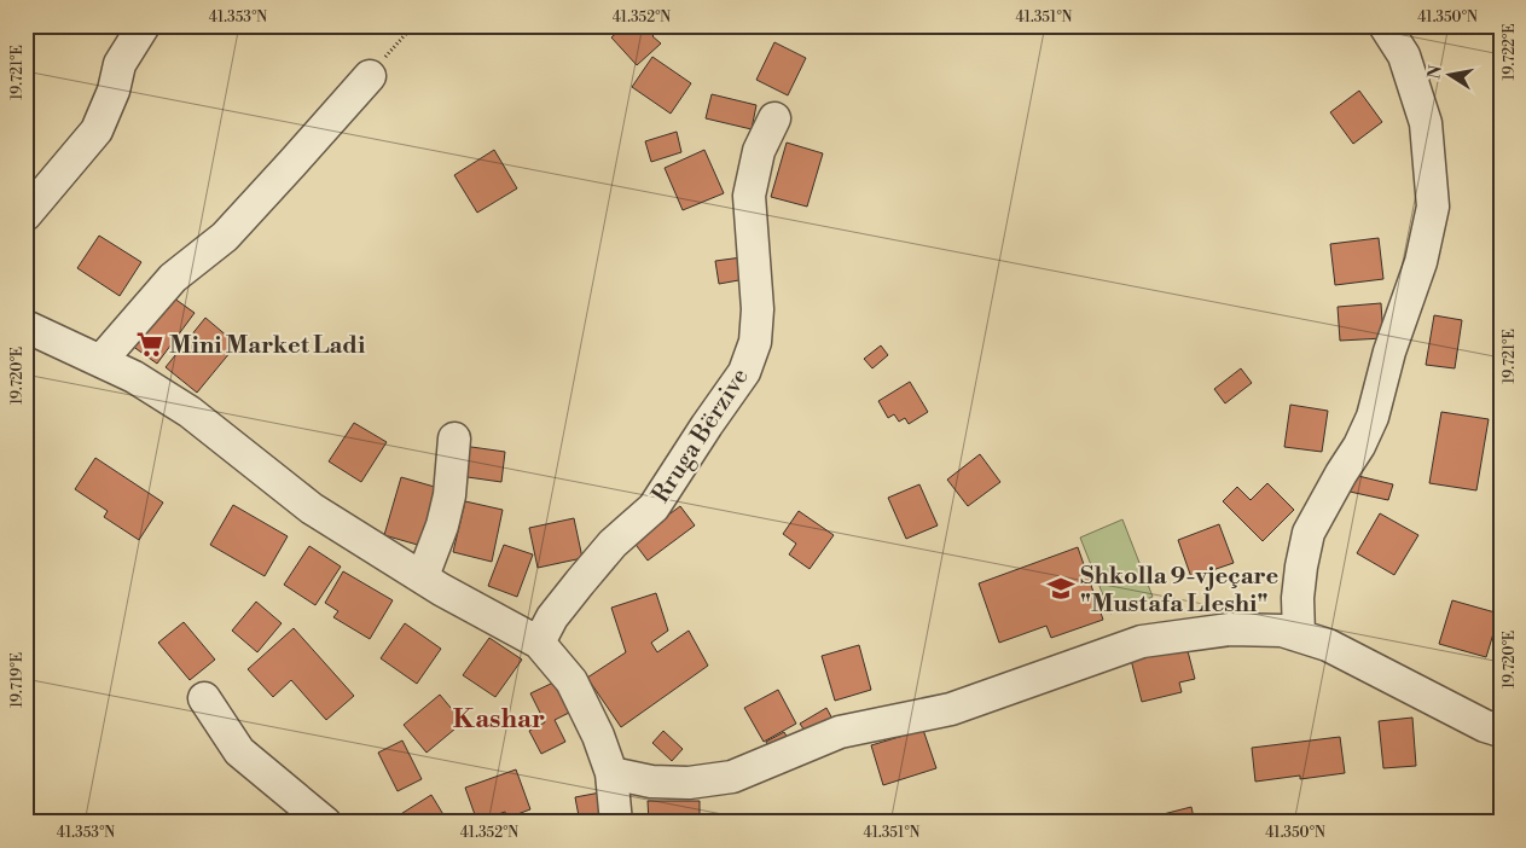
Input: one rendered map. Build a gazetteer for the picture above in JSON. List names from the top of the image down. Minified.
{"streets":{"street":["Rruga Bërzive"]},"districts":["Kashar"],"places":{"supermarket":["Mini Market Ladi"],"school or university":["Shkolla 9-vjeçare \"Mustafa Lleshi\""]},"north":"left","coordinates":["41.353°N","41.352°N","41.351°N","41.350°N","19.722°E","19.721°E","19.720°E","19.719°E"]}
